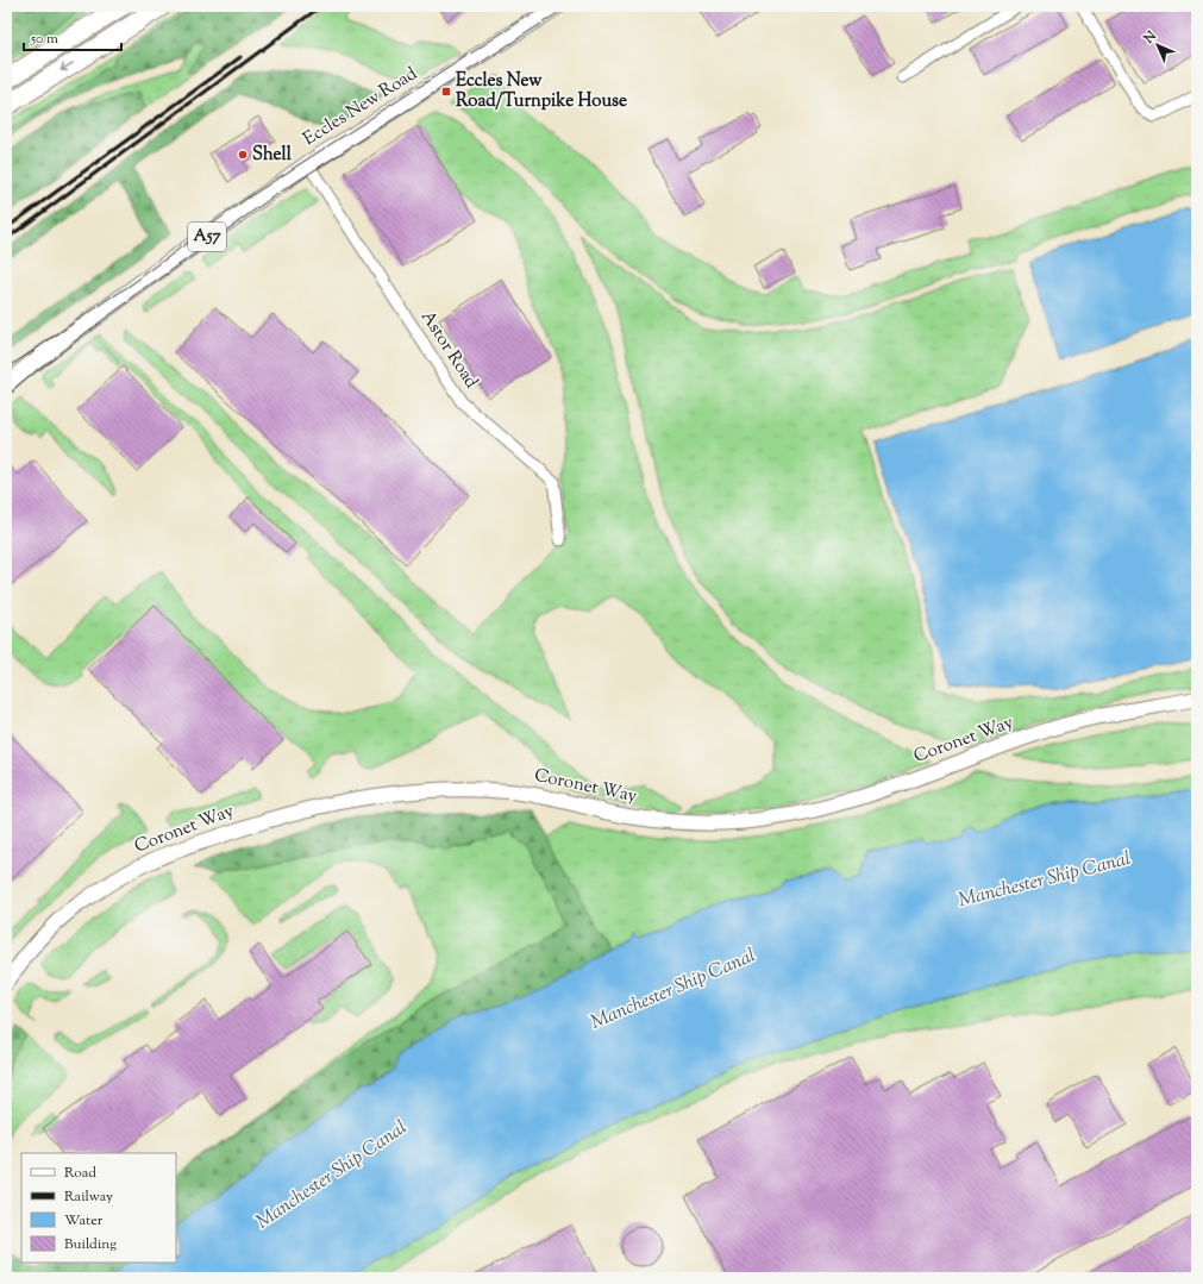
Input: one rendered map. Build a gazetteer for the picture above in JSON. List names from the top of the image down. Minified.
{"streets":{"main road":["Eccles New Road","A57"],"street":["Astor Road","Coronet Way"]},"crossings":[["Eccles New Road","Astor Road"]],"water":["Manchester Ship Canal"],"places":{"transit":["Eccles New Road/Turnpike House"],"other":["Shell"]},"legend":["Road","Railway","Water","Building"],"scale_bar":"50 m","north":"top left"}
